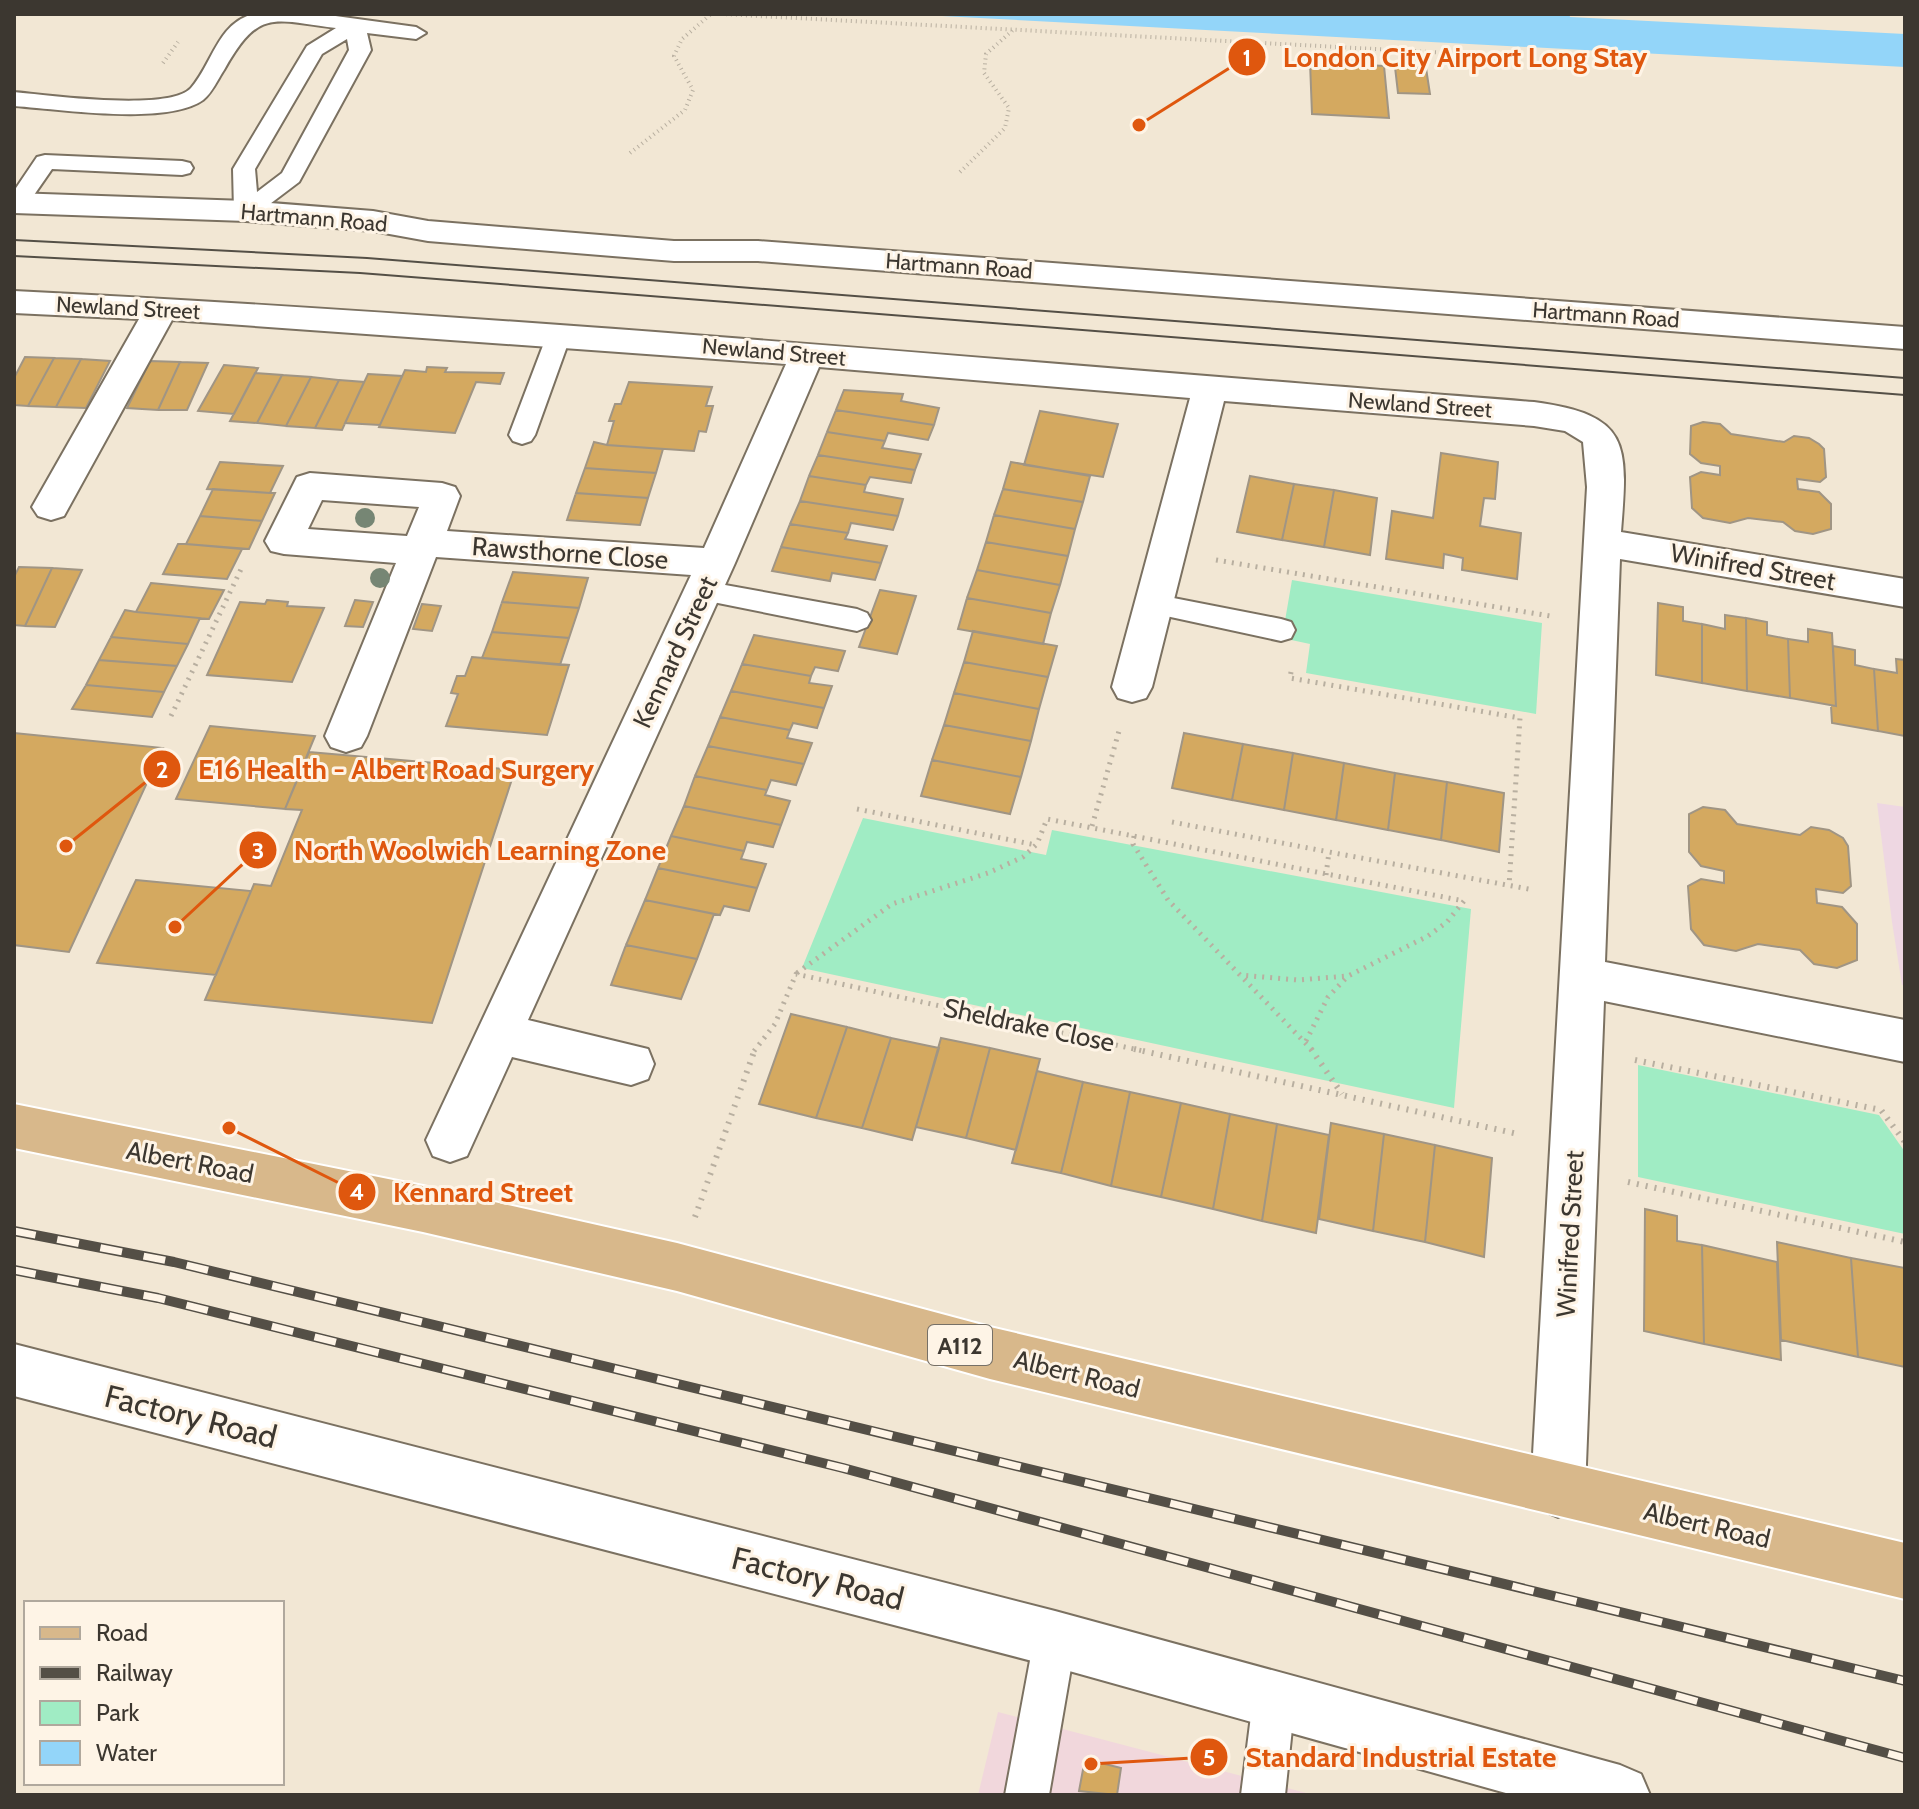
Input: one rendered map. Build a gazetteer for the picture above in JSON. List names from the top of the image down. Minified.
{"streets":{"main road":["Albert Road","A112"],"street":["Hartmann Road","Newland Street","Rawsthorne Close","Winifred Street","Kennard Street","Factory Road"],"path":["Sheldrake Close"]},"crossings":[["Newland Street","Winifred Street"],["Newland Street","Kennard Street"],["Rawsthorne Close","Kennard Street"],["Winifred Street","Sheldrake Close"],["Winifred Street","Albert Road"]],"places":["London City Airport Long Stay","E16 Health - Albert Road Surgery","North Woolwich Learning Zone","Kennard Street","Standard Industrial Estate"],"legend":["Road","Railway","Park","Water"]}
